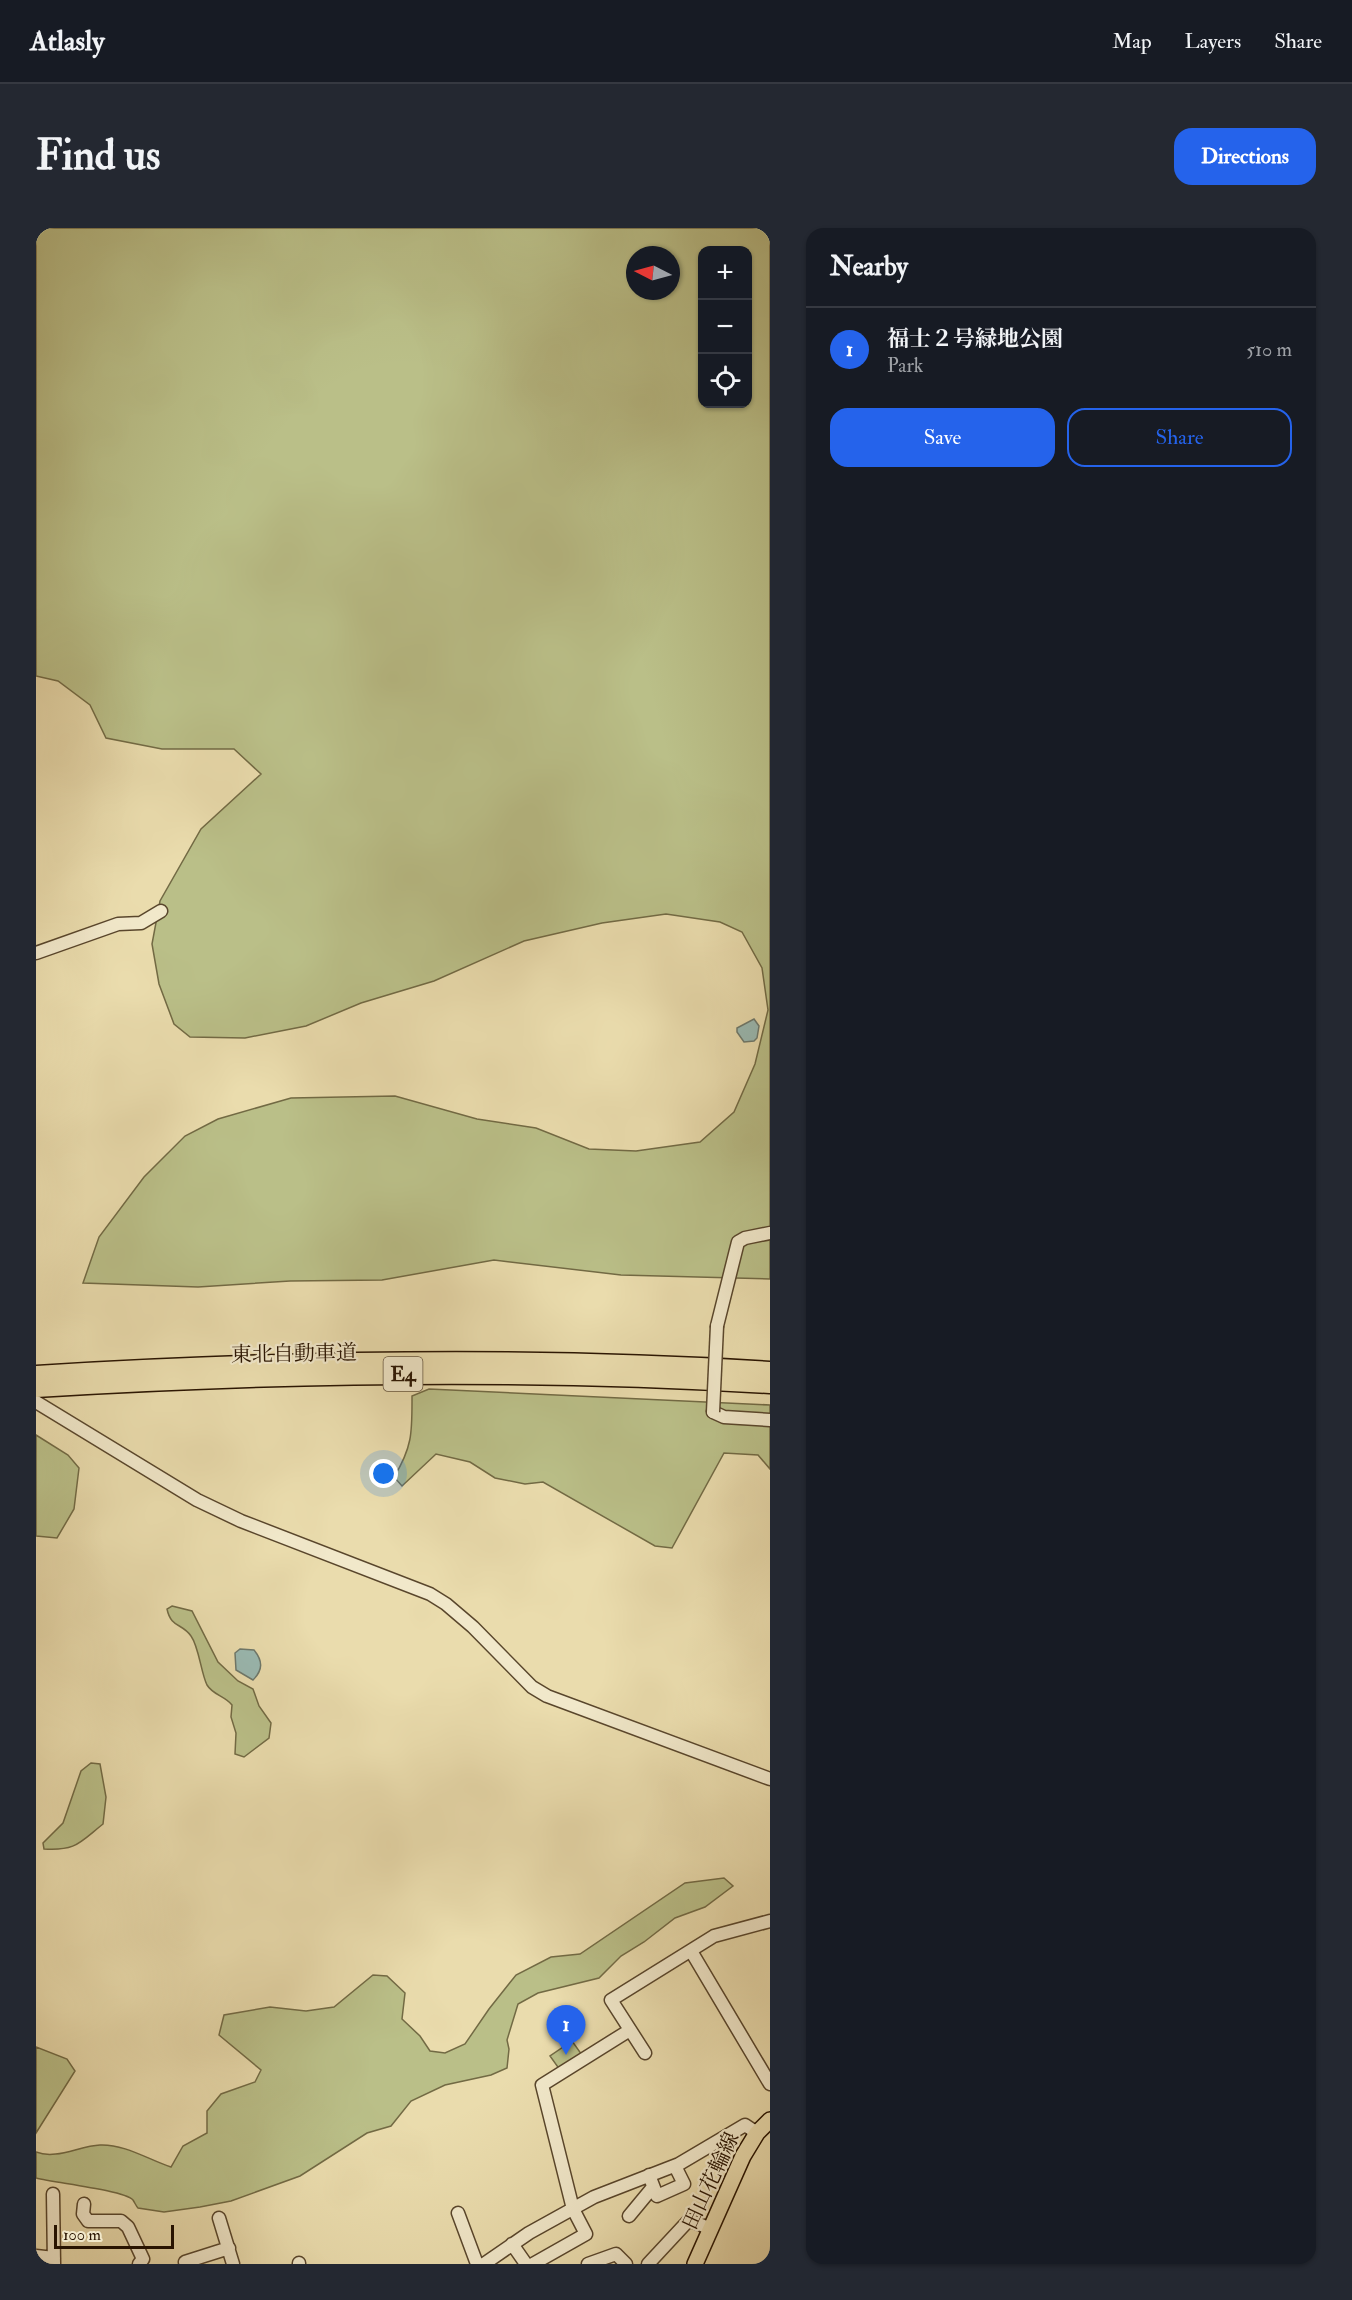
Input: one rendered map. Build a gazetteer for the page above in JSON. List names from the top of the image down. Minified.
{"streets":{"highway":["東北自動車道","E4"],"main road":["田山花輪線"]},"scale_bar":"100 m","north":"left","page":{"header":"Atlasly","nav":["Map","Layers","Share"],"buttons":["Directions",["Save","Share"]],"title":"Find us","heading":"Nearby","map_buttons":["+","−"],"list":[{"mark":"1","name":"福士２号緑地公園","note":"Park","value":"510 m"}],"pins":"1","scale":"100 m"}}
